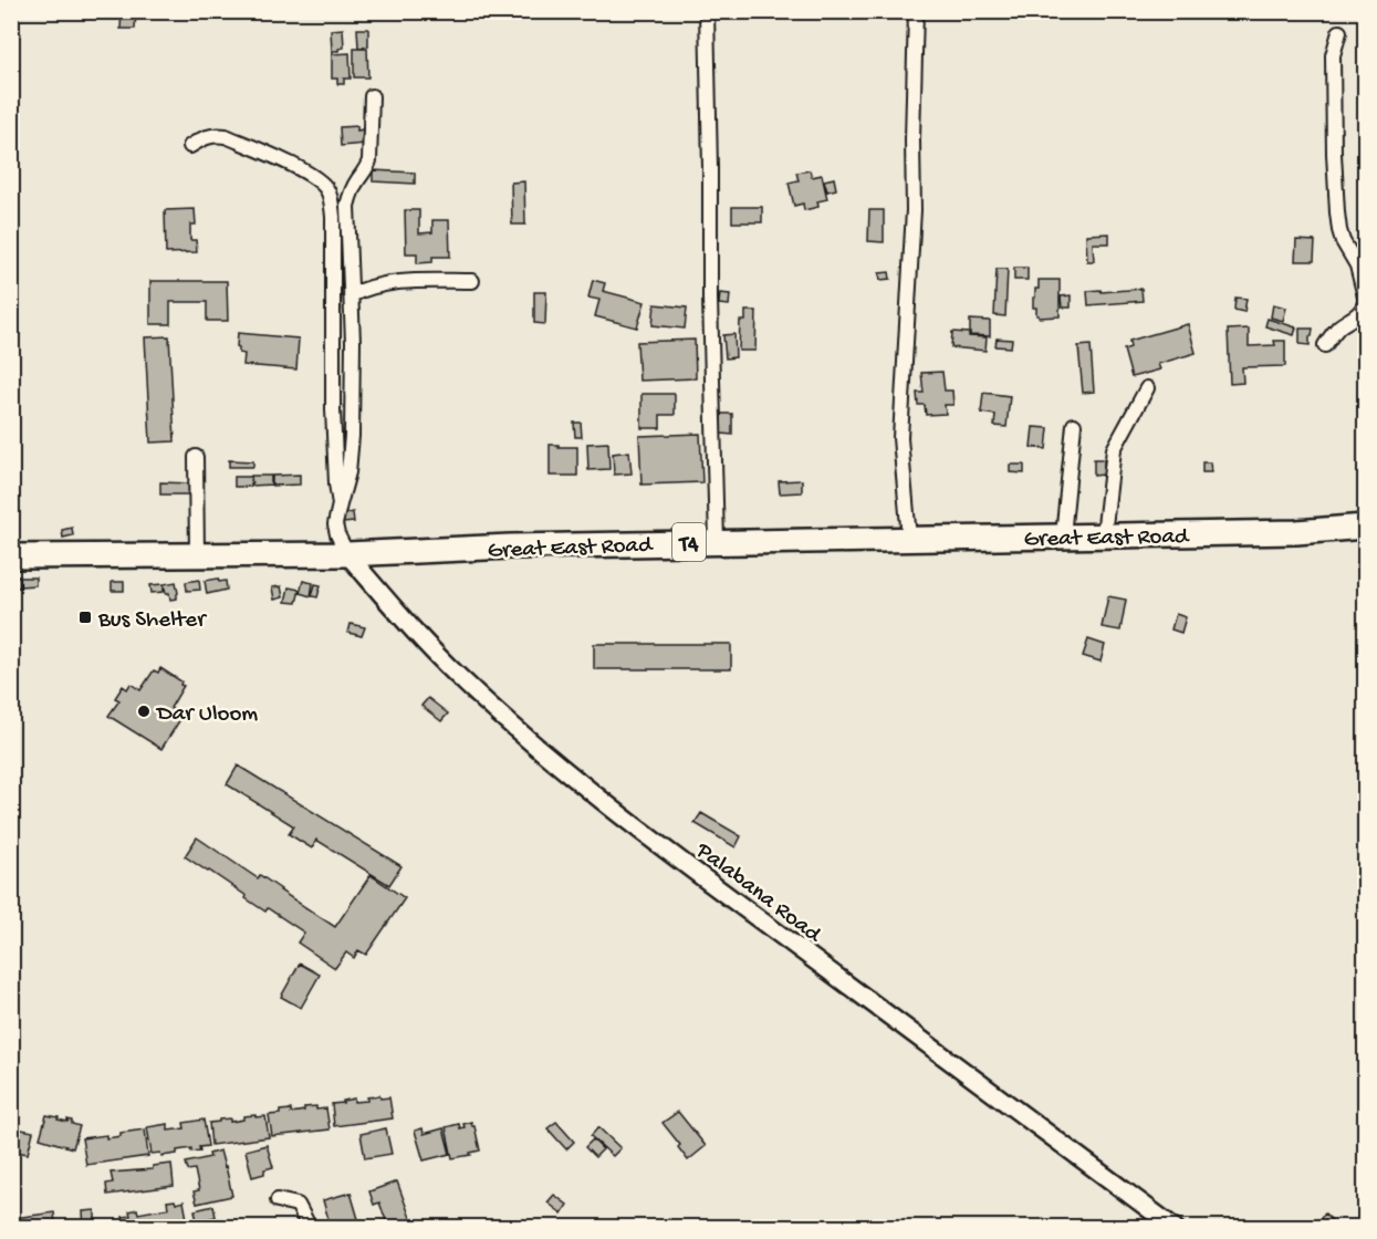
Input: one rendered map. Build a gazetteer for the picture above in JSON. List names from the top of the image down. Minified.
{"streets":{"highway":["Great East Road","T4"],"street":["Palabana Road"]},"crossings":[["Great East Road","Palabana Road"]],"places":{"transit":["Bus Shelter"],"other":["Dar Uloom"]}}
